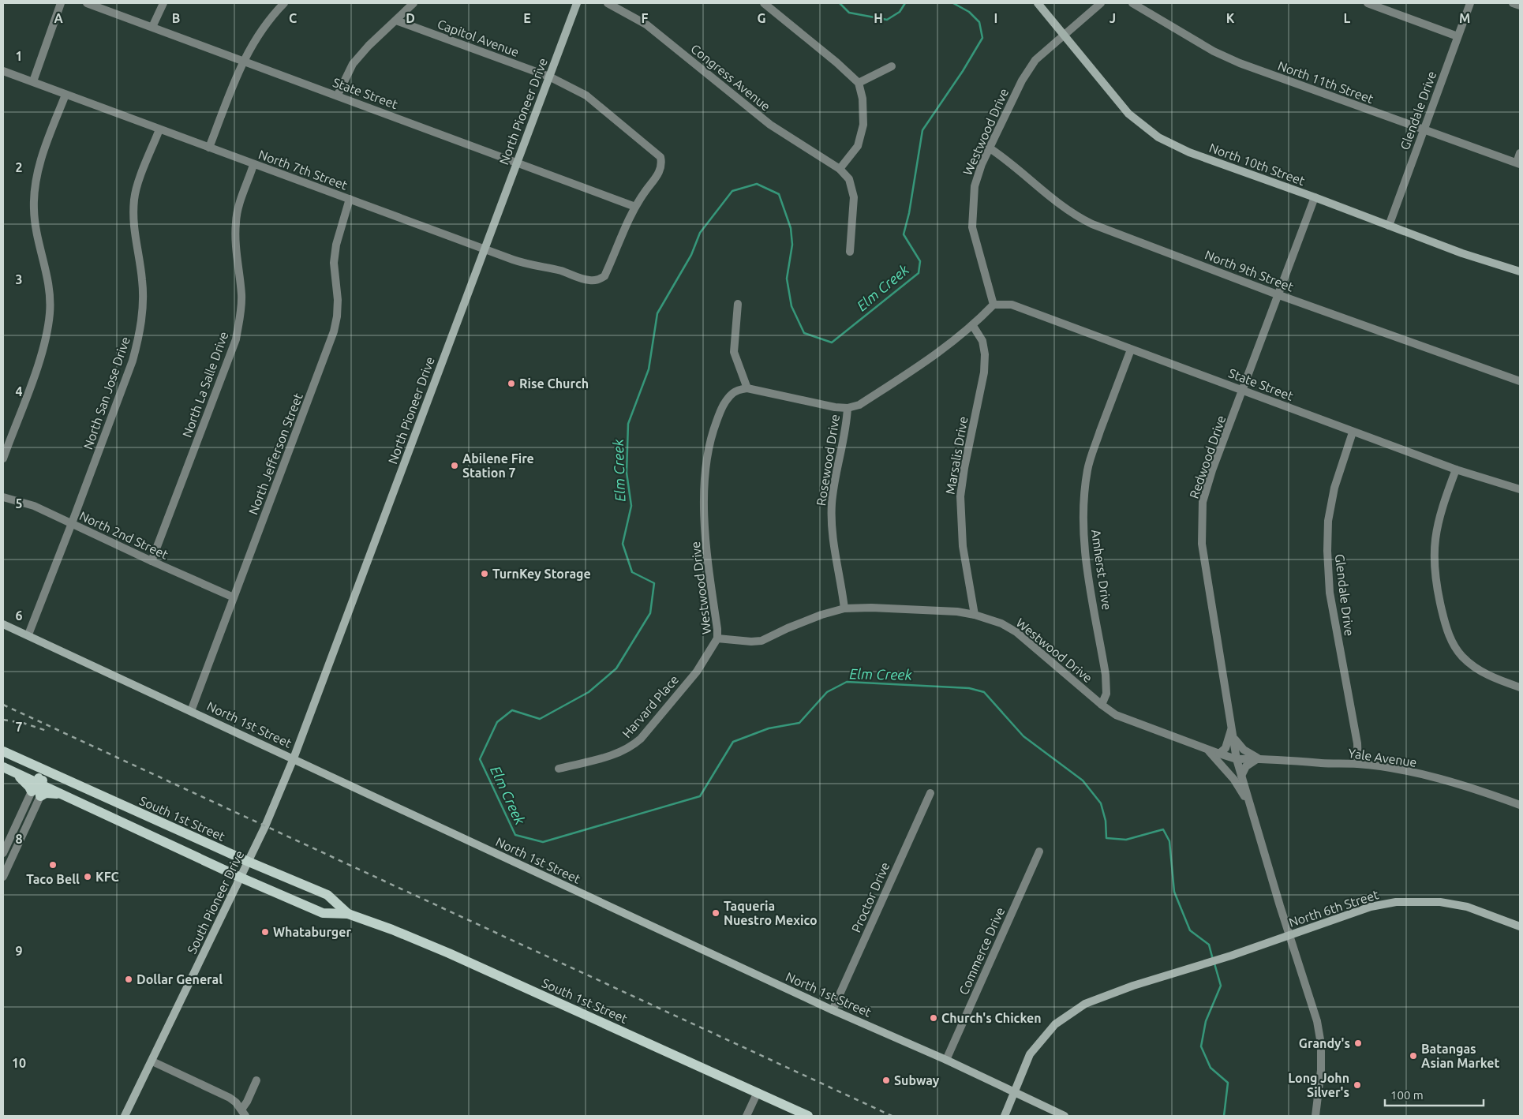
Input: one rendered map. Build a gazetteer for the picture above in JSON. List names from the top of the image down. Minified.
{"streets":{"main road":["North Pioneer Drive","North 10th Street","North 1st Street","South 1st Street","South Pioneer Drive","North 6th Street"],"street":["Capitol Avenue","Congress Avenue","North 11th Street","State Street","Glendale Drive","Westwood Drive","North 7th Street","North 9th Street","North La Salle Drive","North San Jose Drive","North Jefferson Street","Marsalis Drive","Redwood Drive","Rosewood Drive","North 2nd Street","Amherst Drive","Harvard Place","Yale Avenue","Proctor Drive","Commerce Drive"]},"crossings":[["Capitol Avenue","State Street"],["Capitol Avenue","North Pioneer Drive"],["Capitol Avenue","North 7th Street"],["North 11th Street","Glendale Drive"],["State Street","Glendale Drive"],["State Street","North Pioneer Drive"],["State Street","Westwood Drive"],["State Street","North 7th Street"],["State Street","Redwood Drive"],["State Street","Amherst Drive"],["Glendale Drive","North 10th Street"],["Glendale Drive","Yale Avenue"],["North Pioneer Drive","North 7th Street"],["North Pioneer Drive","North 1st Street"],["North Pioneer Drive","South Pioneer Drive"],["Westwood Drive","North 10th Street"],["Westwood Drive","North 9th Street"],["Westwood Drive","Marsalis Drive"],["Westwood Drive","Redwood Drive"],["Westwood Drive","Rosewood Drive"],["Westwood Drive","Amherst Drive"],["Westwood Drive","Harvard Place"],["Westwood Drive","Yale Avenue"],["North 10th Street","Redwood Drive"],["North 7th Street","North La Salle Drive"],["North 7th Street","North San Jose Drive"],["North 7th Street","North Jefferson Street"],["North 9th Street","Redwood Drive"],["North La Salle Drive","North 2nd Street"],["North San Jose Drive","North 2nd Street"],["North San Jose Drive","North 1st Street"],["North Jefferson Street","North 2nd Street"],["North Jefferson Street","North 1st Street"],["Redwood Drive","Yale Avenue"],["North 1st Street","Proctor Drive"],["North 1st Street","North 6th Street"],["North 1st Street","Commerce Drive"],["South 1st Street","South Pioneer Drive"]],"water":["Elm Creek"],"places":["Rise Church","Abilene Fire Station 7","TurnKey Storage","Taco Bell","KFC","Taqueria Nuestro Mexico","Whataburger","Dollar General","Church's Chicken","Grandy's","Batangas Asian Market","Subway","Long John Silver's"],"scale_bar":"100 m","grid":{"columns":["A","B","C","D","E","F","G","H","I","J","K","L","M"],"rows":["1","2","3","4","5","6","7","8","9","10"]}}
